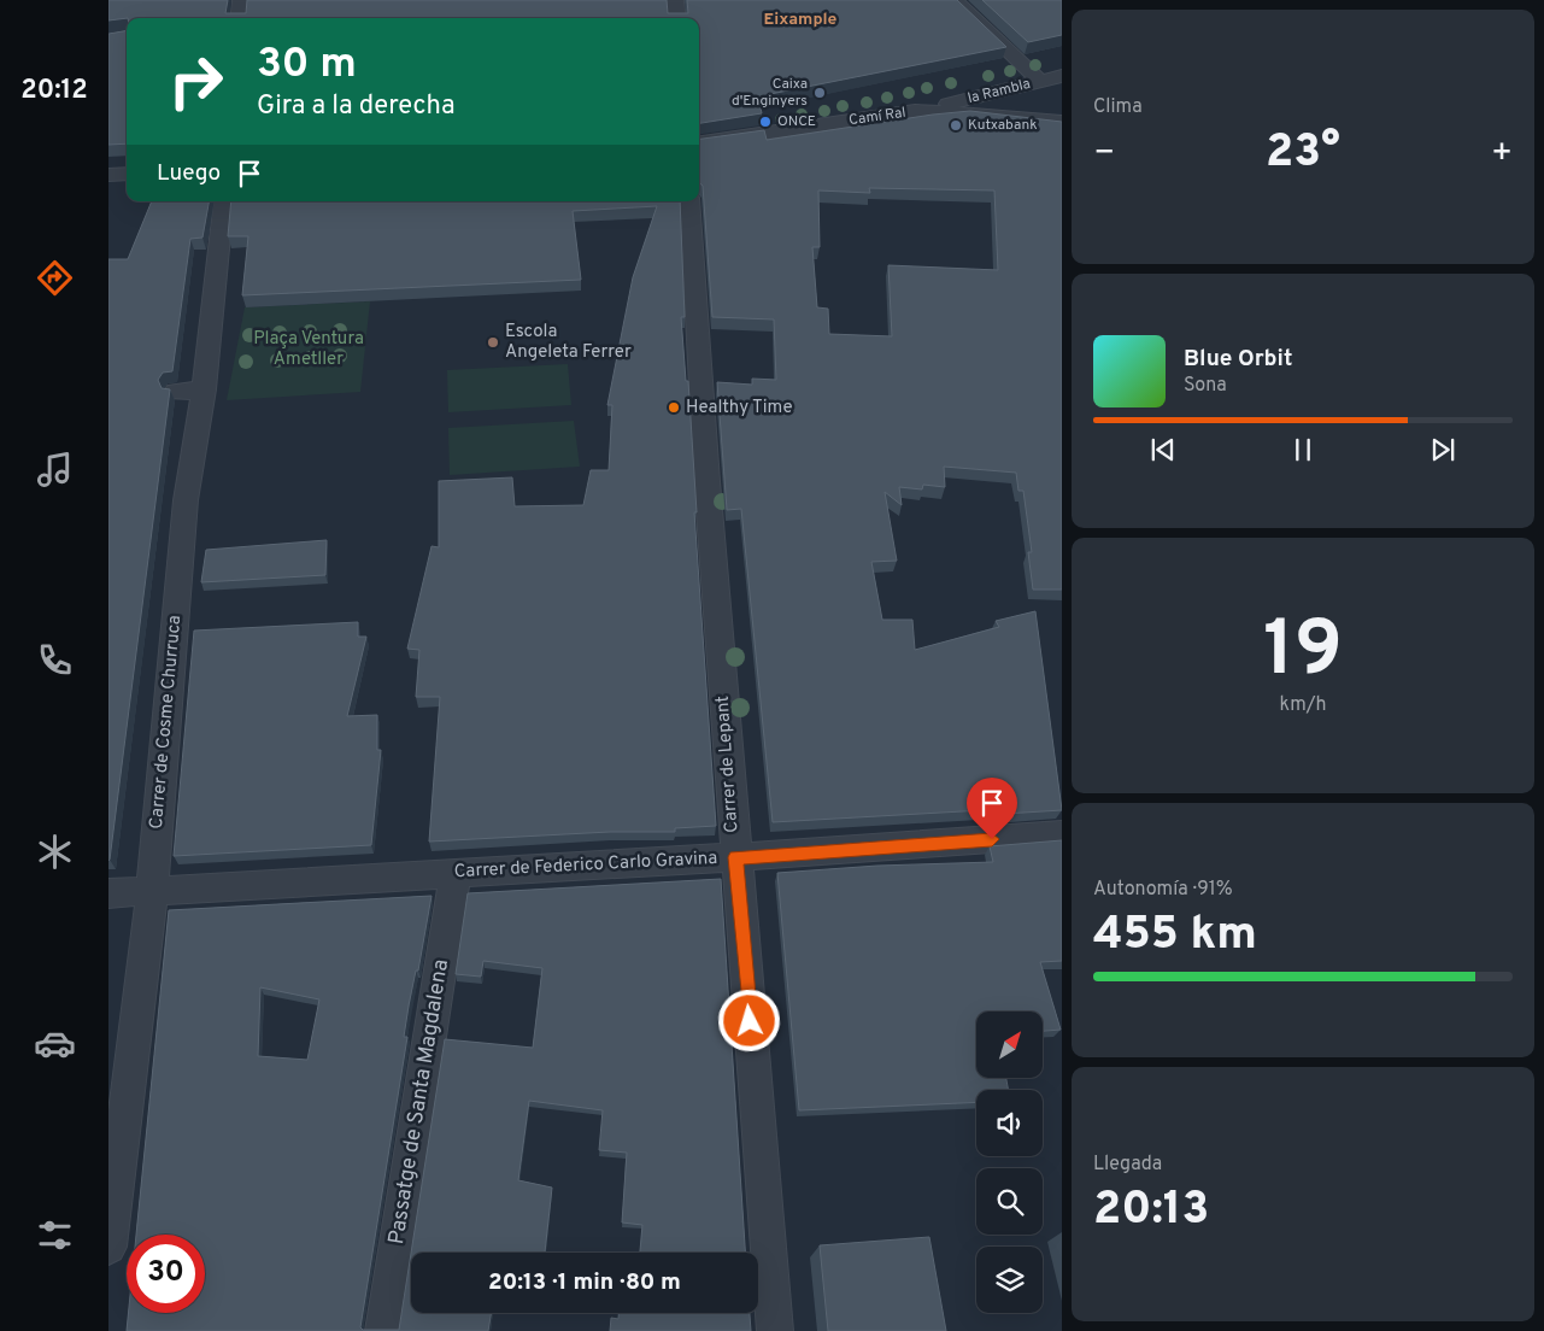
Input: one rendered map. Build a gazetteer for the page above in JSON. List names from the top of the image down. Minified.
{"streets":{"street":["la Rambla","Camí Ral","Carrer de Cosme Churruca","Carrer de Lepant","Carrer de Federico Carlo Gravina","Passatge de Santa Magdalena"]},"crossings":[["Carrer de Cosme Churruca","Carrer de Federico Carlo Gravina"],["Carrer de Lepant","Carrer de Federico Carlo Gravina"],["Carrer de Federico Carlo Gravina","Passatge de Santa Magdalena"]],"districts":["Eixample"],"parks":["Plaça Ventura Ametller"],"places":["Caixa d'Enginyers","ONCE","Kutxabank","Escola Angeleta Ferrer","Healthy Time"],"north":"top right","page":{"tabs":"20:12","tile":["Clima",["19","km/h"],["Autonomía · 91%","455 km"],["Llegada","20:13"]],"turn":["30 m","Gira a la derecha"],"heat":["−","23°","+"],"then":"Luego","song":["Blue Orbit","Sona"],"limit":"30","trip":"20:13 · 1 min · 80 m"}}
